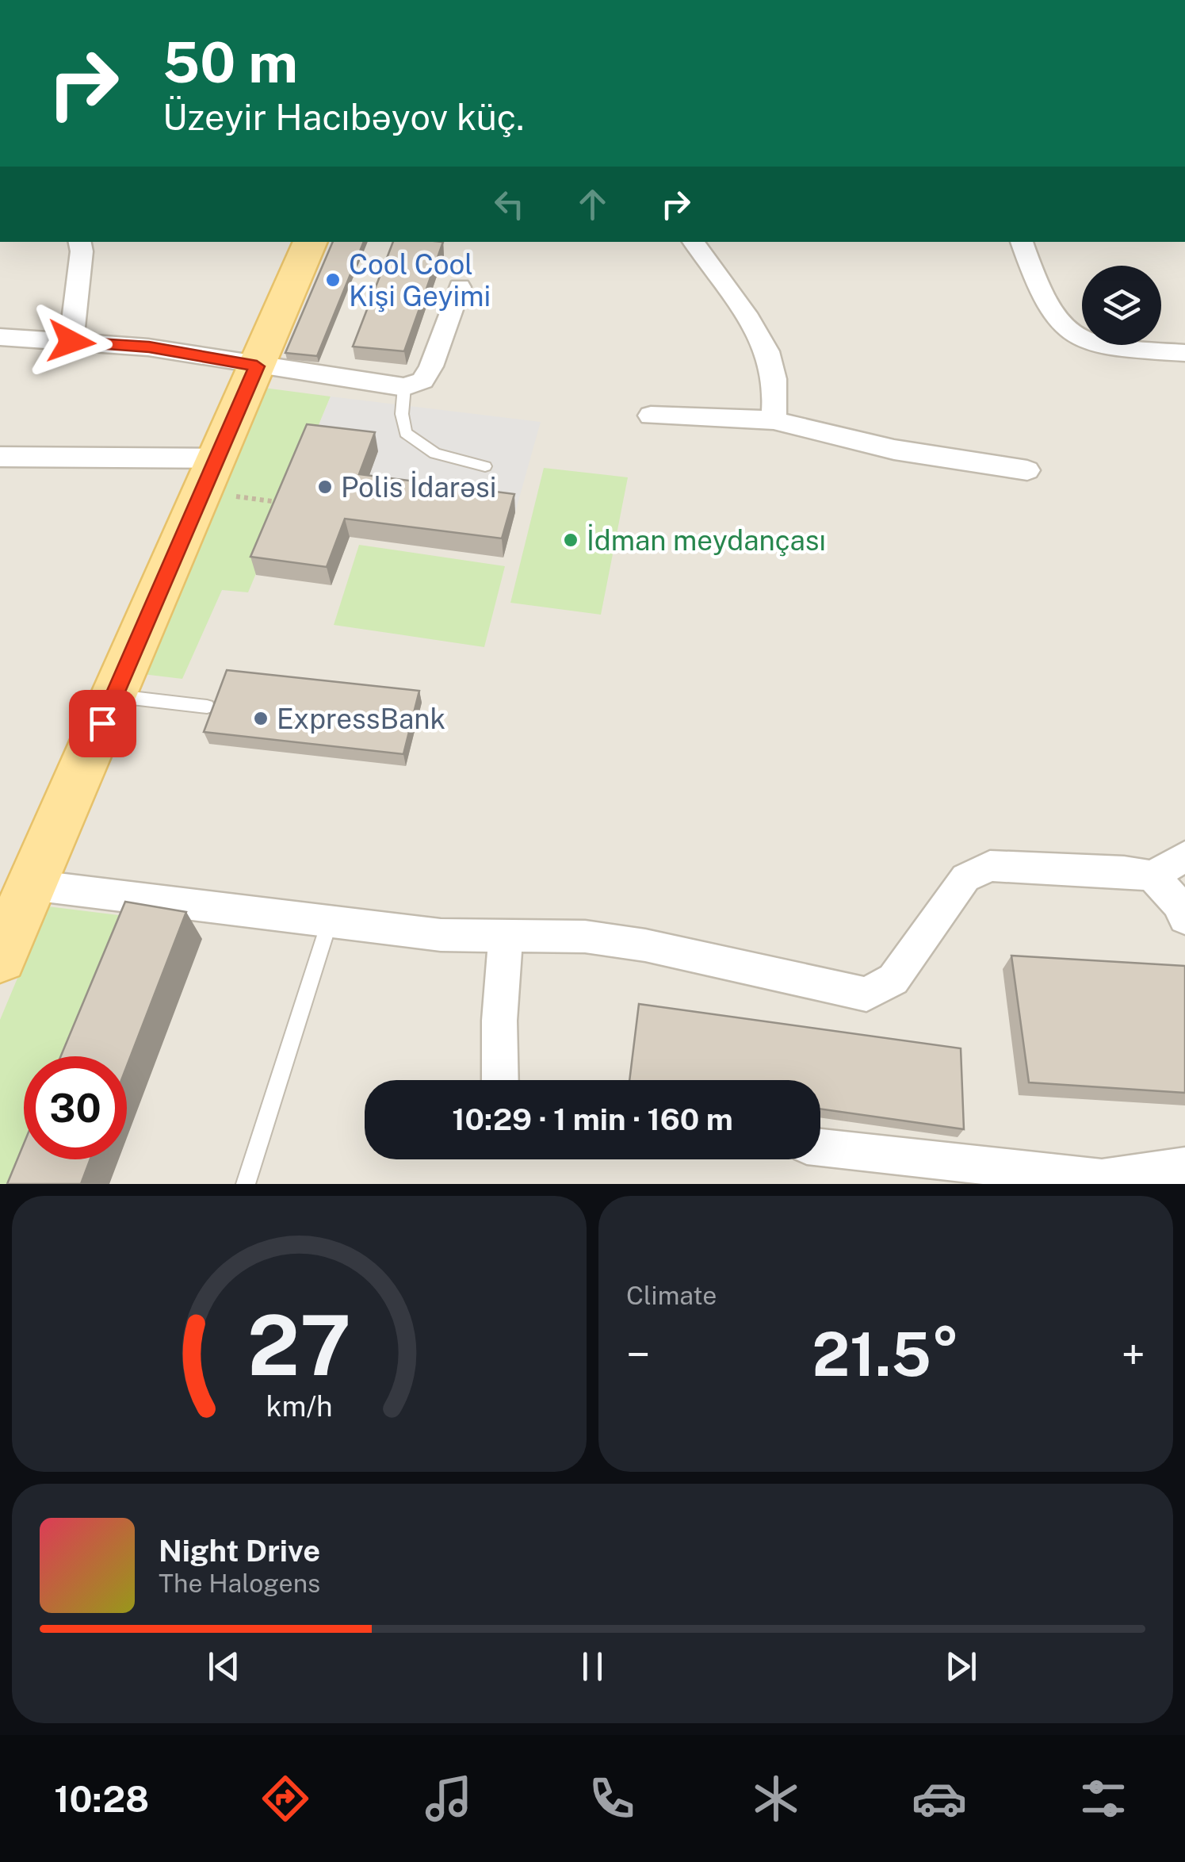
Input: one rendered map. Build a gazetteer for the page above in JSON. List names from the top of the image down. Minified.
{"places":["Cool Cool Kişi Geyimi","Polis İdarəsi","İdman meydançası","ExpressBank"],"page":{"turn":["50 m","Üzeyir Hacıbəyov küç."],"limit":"30","trip":"10:29 · 1 min · 160 m","tile":"Climate","heat":["−","21.5°","+"],"song":["Night Drive","The Halogens"],"tabs":"10:28","gauge":["27","km/h"]}}
